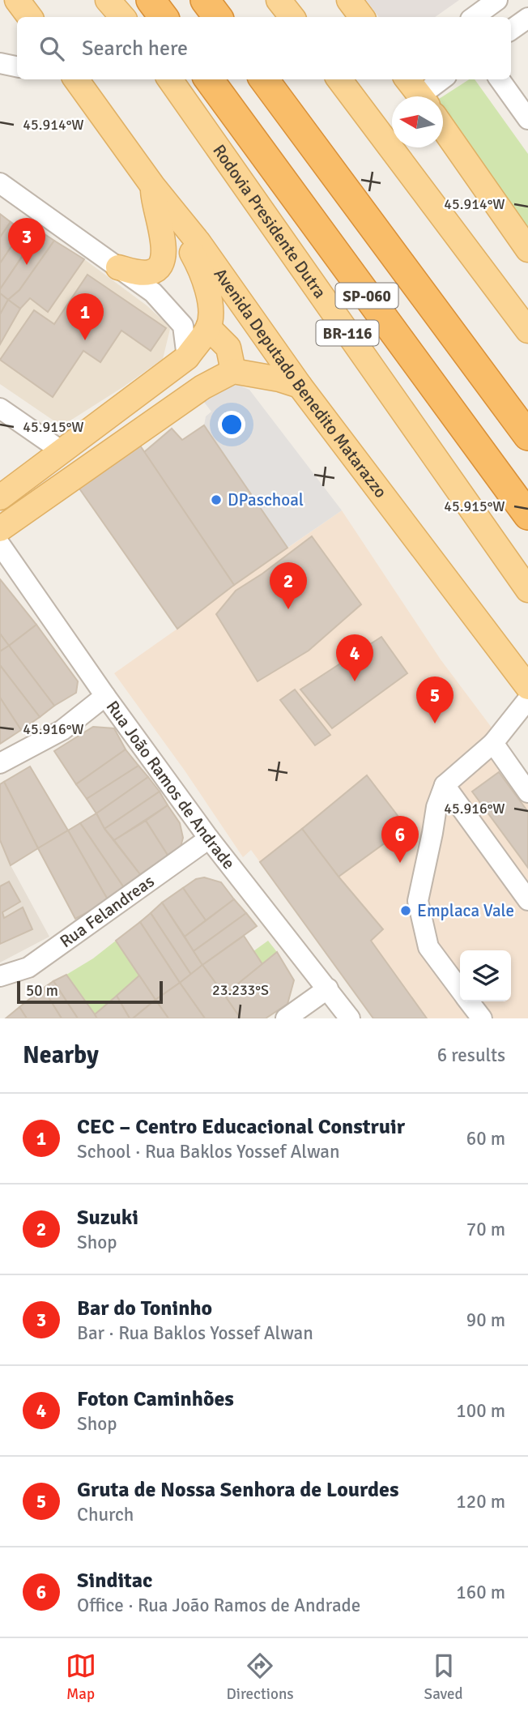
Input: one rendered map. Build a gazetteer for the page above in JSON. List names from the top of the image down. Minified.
{"streets":{"highway":["Rodovia Presidente Dutra","SP-060"],"main road":["BR-116","Avenida Deputado Benedito Matarazzo"],"street":["Rua João Ramos de Andrade","Rua Felandreas"]},"crossings":[["Rua João Ramos de Andrade","Rua Felandreas"]],"places":["DPaschoal","Emplaca Vale"],"scale_bar":"50 m","north":"left","page":{"search":"Search here","pins":["3","1","2","4","5","6"],"scale":"50 m","heading":["Nearby","6 results"],"list":[{"mark":"1","name":"CEC – Centro Educacional Construir","note":"School · Rua Baklos Yossef Alwan","value":"60 m"},{"mark":"2","name":"Suzuki","note":"Shop","value":"70 m"},{"mark":"3","name":"Bar do Toninho","note":"Bar · Rua Baklos Yossef Alwan","value":"90 m"},{"mark":"4","name":"Foton Caminhões","note":"Shop","value":"100 m"},{"mark":"5","name":"Gruta de Nossa Senhora de Lourdes","note":"Church","value":"120 m"},{"mark":"6","name":"Sinditac","note":"Office · Rua João Ramos de Andrade","value":"160 m"}],"nav":["Map","Directions","Saved"]},"coordinates":["45.914°W","45.915°W","45.916°W","23.233°S"]}
